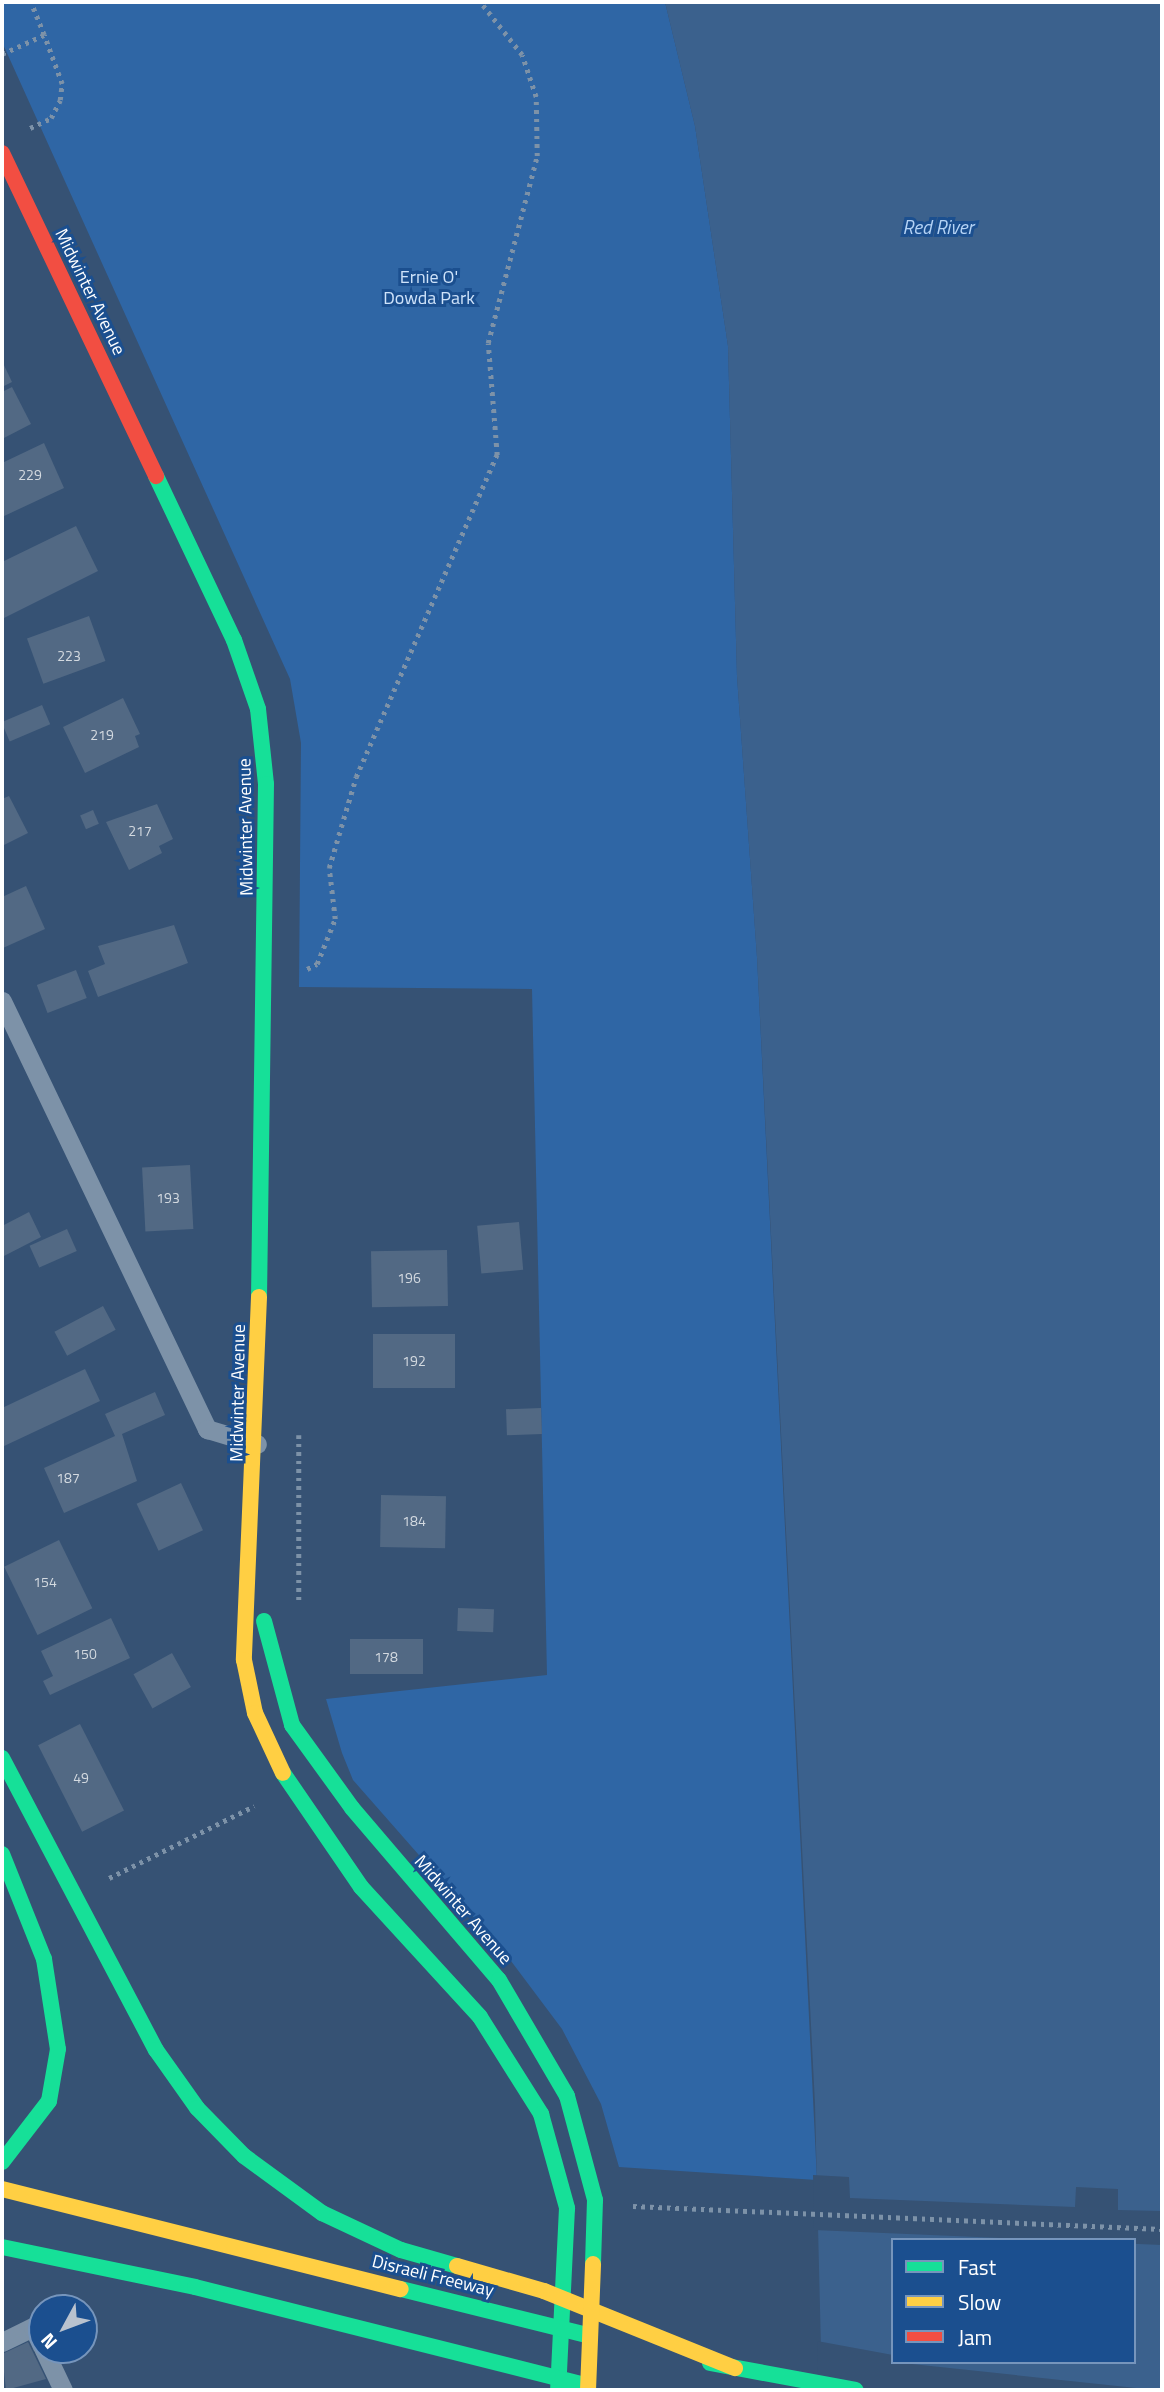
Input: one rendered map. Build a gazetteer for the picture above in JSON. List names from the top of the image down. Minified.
{"streets":{"main road":["Midwinter Avenue","Disraeli Freeway"]},"water":["Red River"],"parks":["Ernie O' Dowda Park"],"house_numbers":["229","223","219","217","193","196","192","187","184","154","150","178","49"],"legend":["Fast","Slow","Jam"],"north":"bottom left"}
